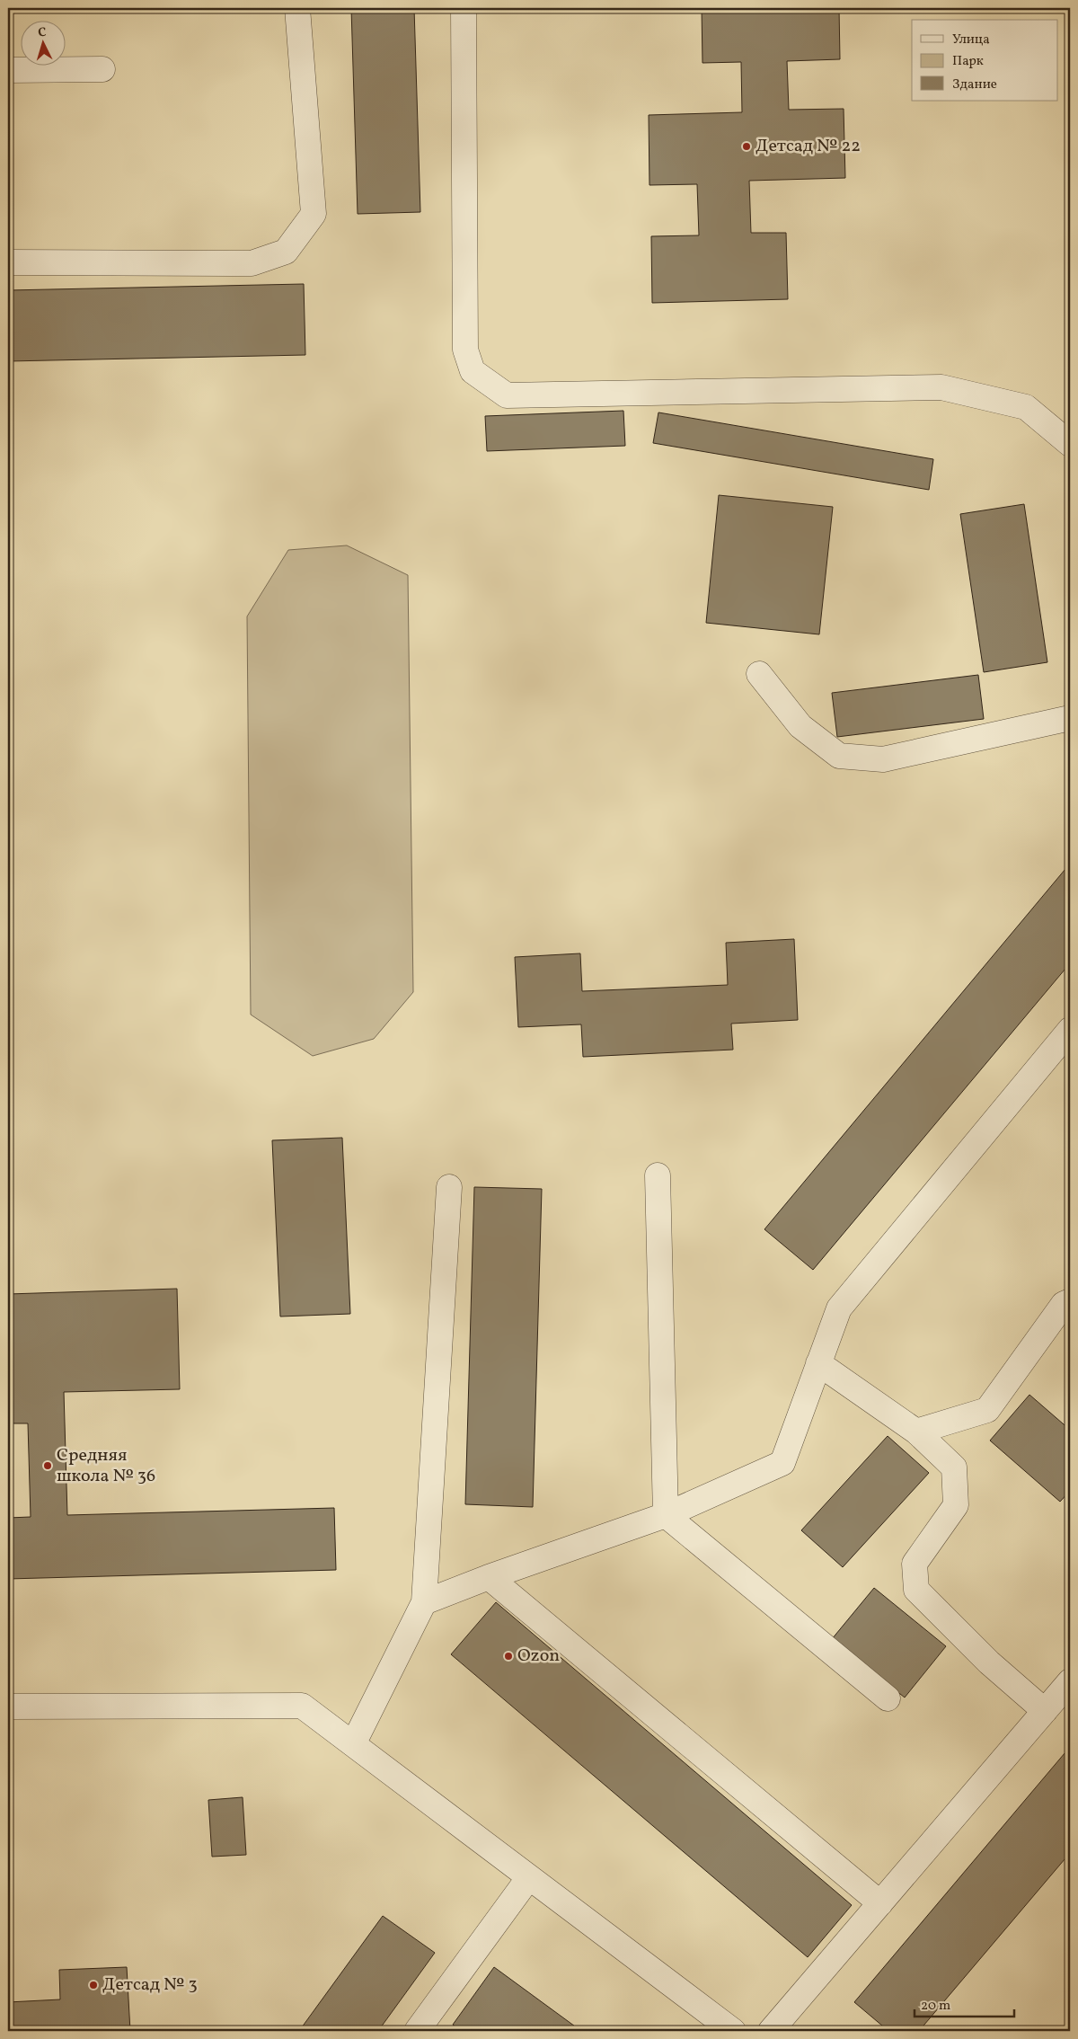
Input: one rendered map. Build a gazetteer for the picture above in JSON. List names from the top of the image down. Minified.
{"places":["Детсад № 22","Средняя школа № 36","Ozon","Детсад № 3"],"legend":["Улица","Парк","Здание"],"scale_bar":"20 m","north":"top"}
